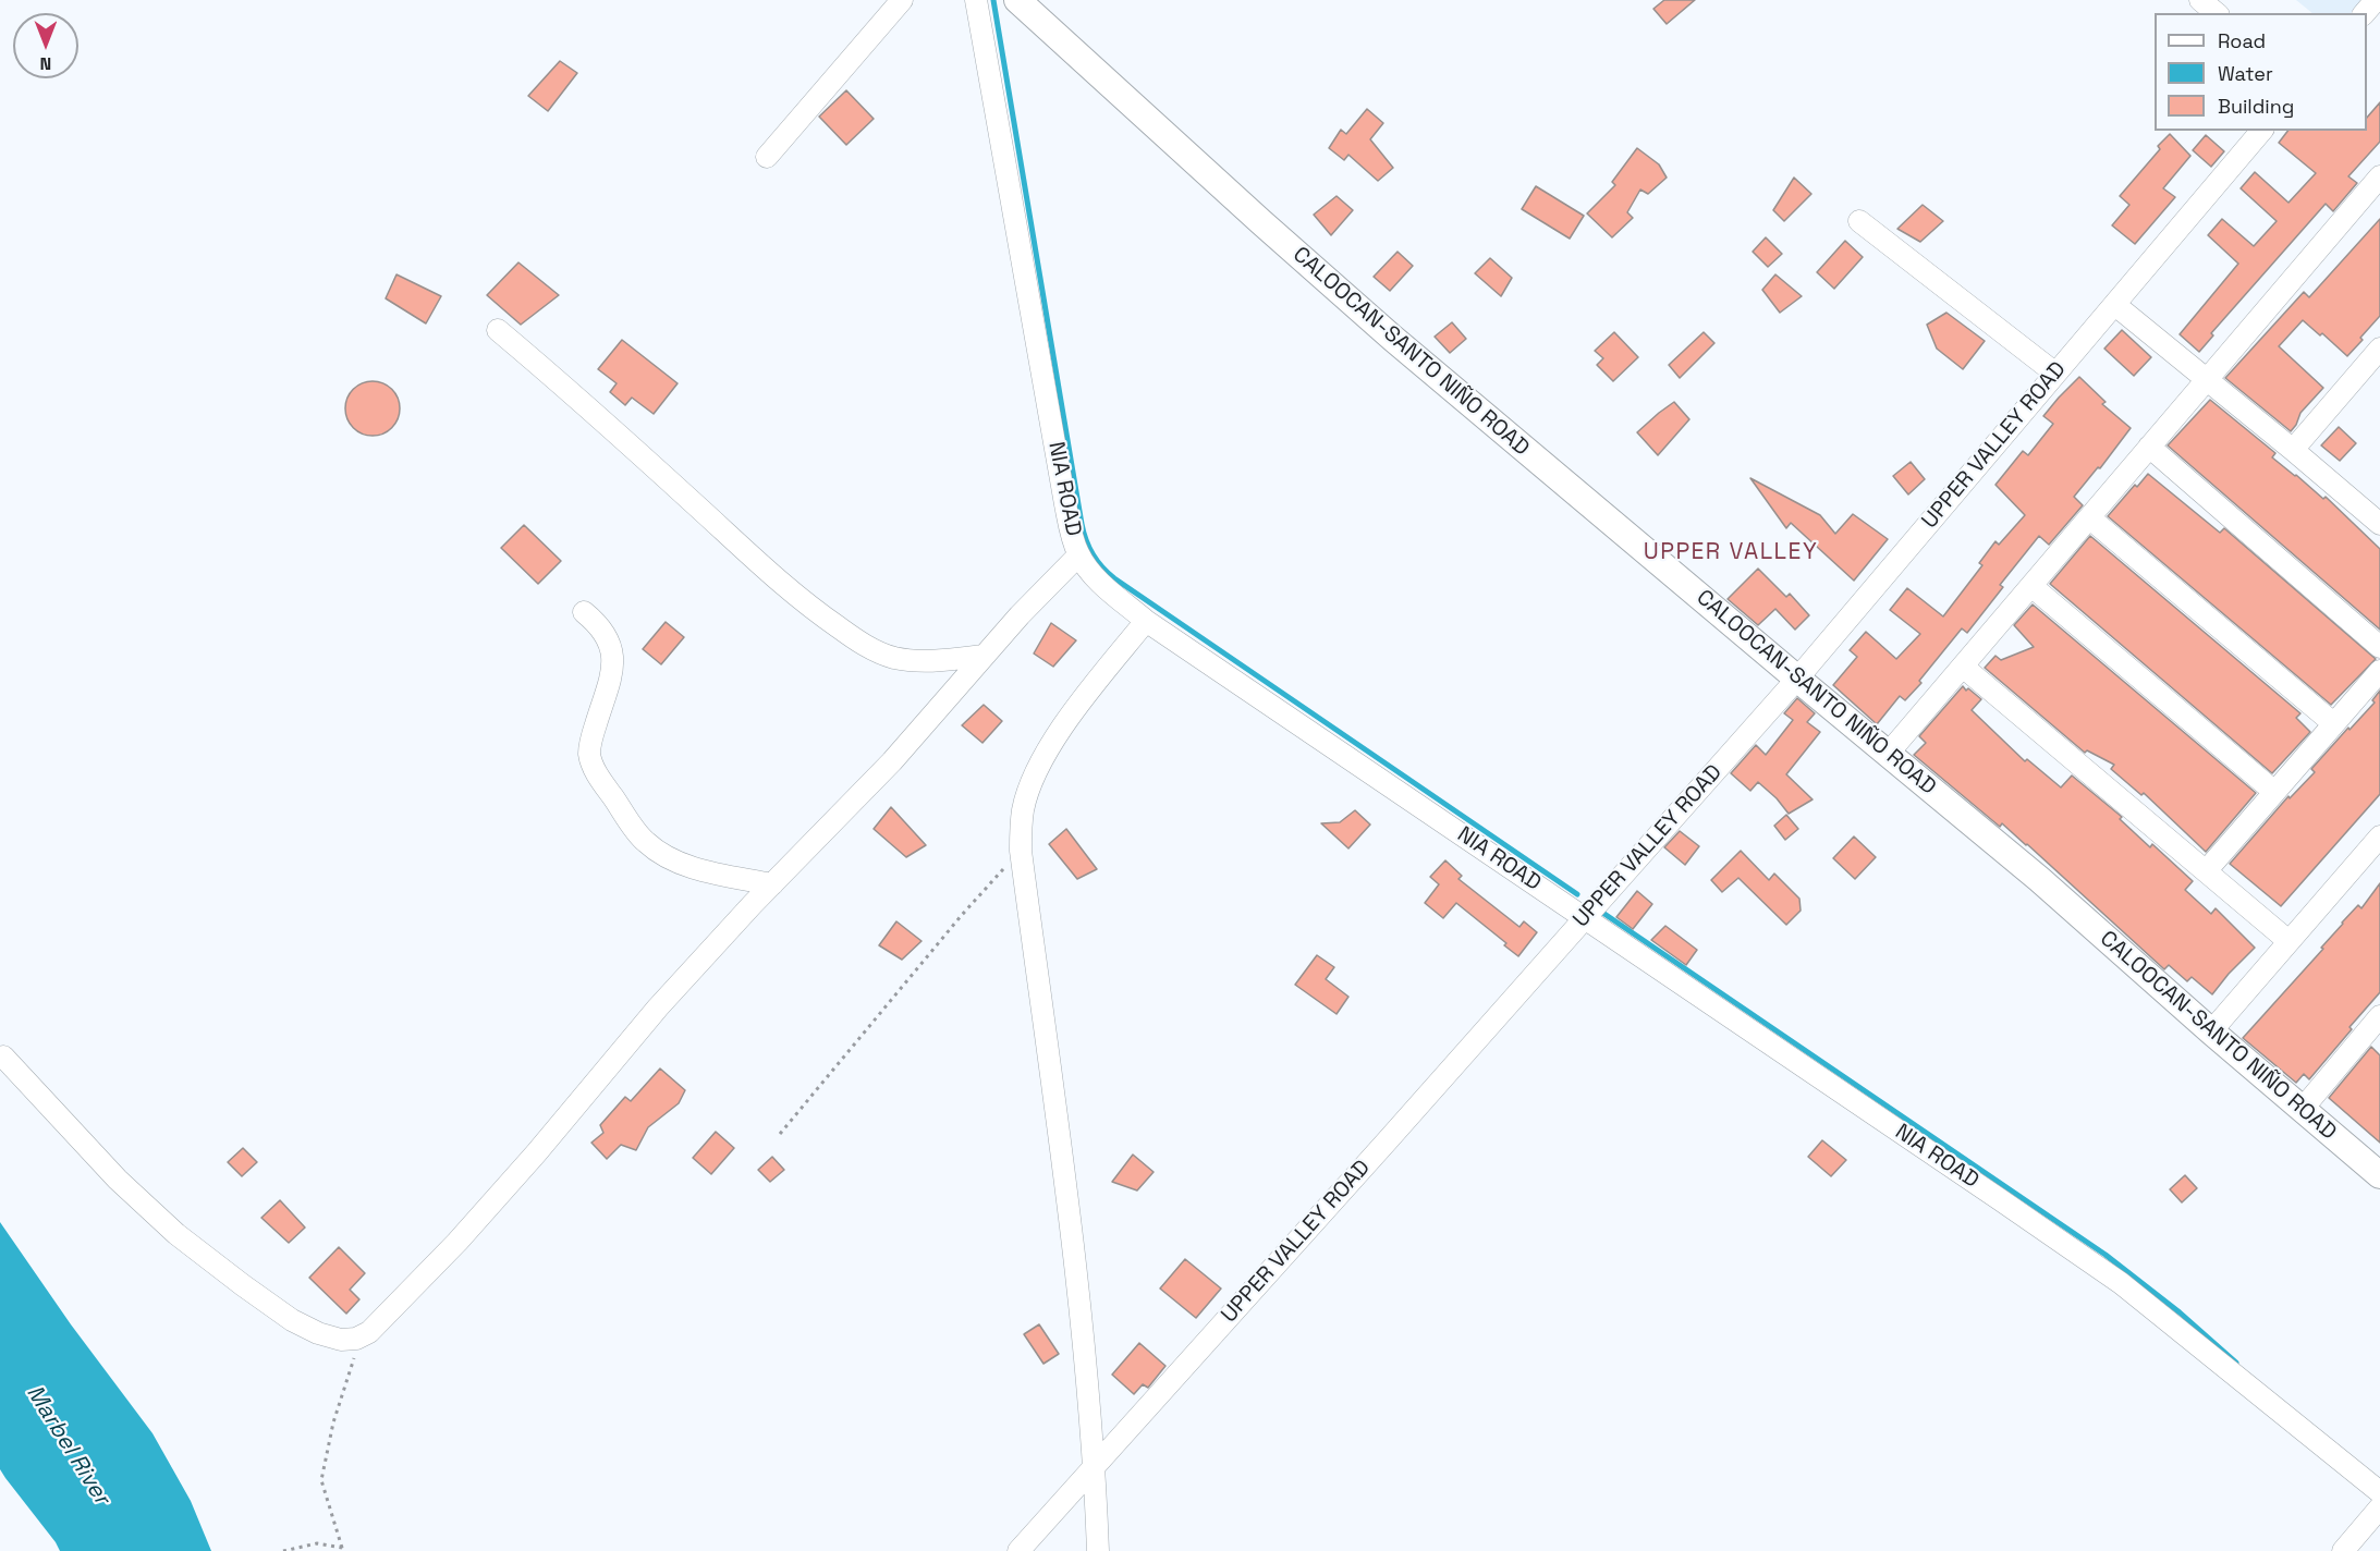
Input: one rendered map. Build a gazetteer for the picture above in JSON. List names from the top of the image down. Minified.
{"streets":{"street":["CALOOCAN-SANTO NIÑO ROAD","UPPER VALLEY ROAD","NIA ROAD"]},"crossings":[["CALOOCAN-SANTO NIÑO ROAD","UPPER VALLEY ROAD"],["UPPER VALLEY ROAD","NIA ROAD"]],"districts":["UPPER VALLEY"],"water":["Marbel River"],"legend":["Road","Water","Building"],"north":"bottom"}
